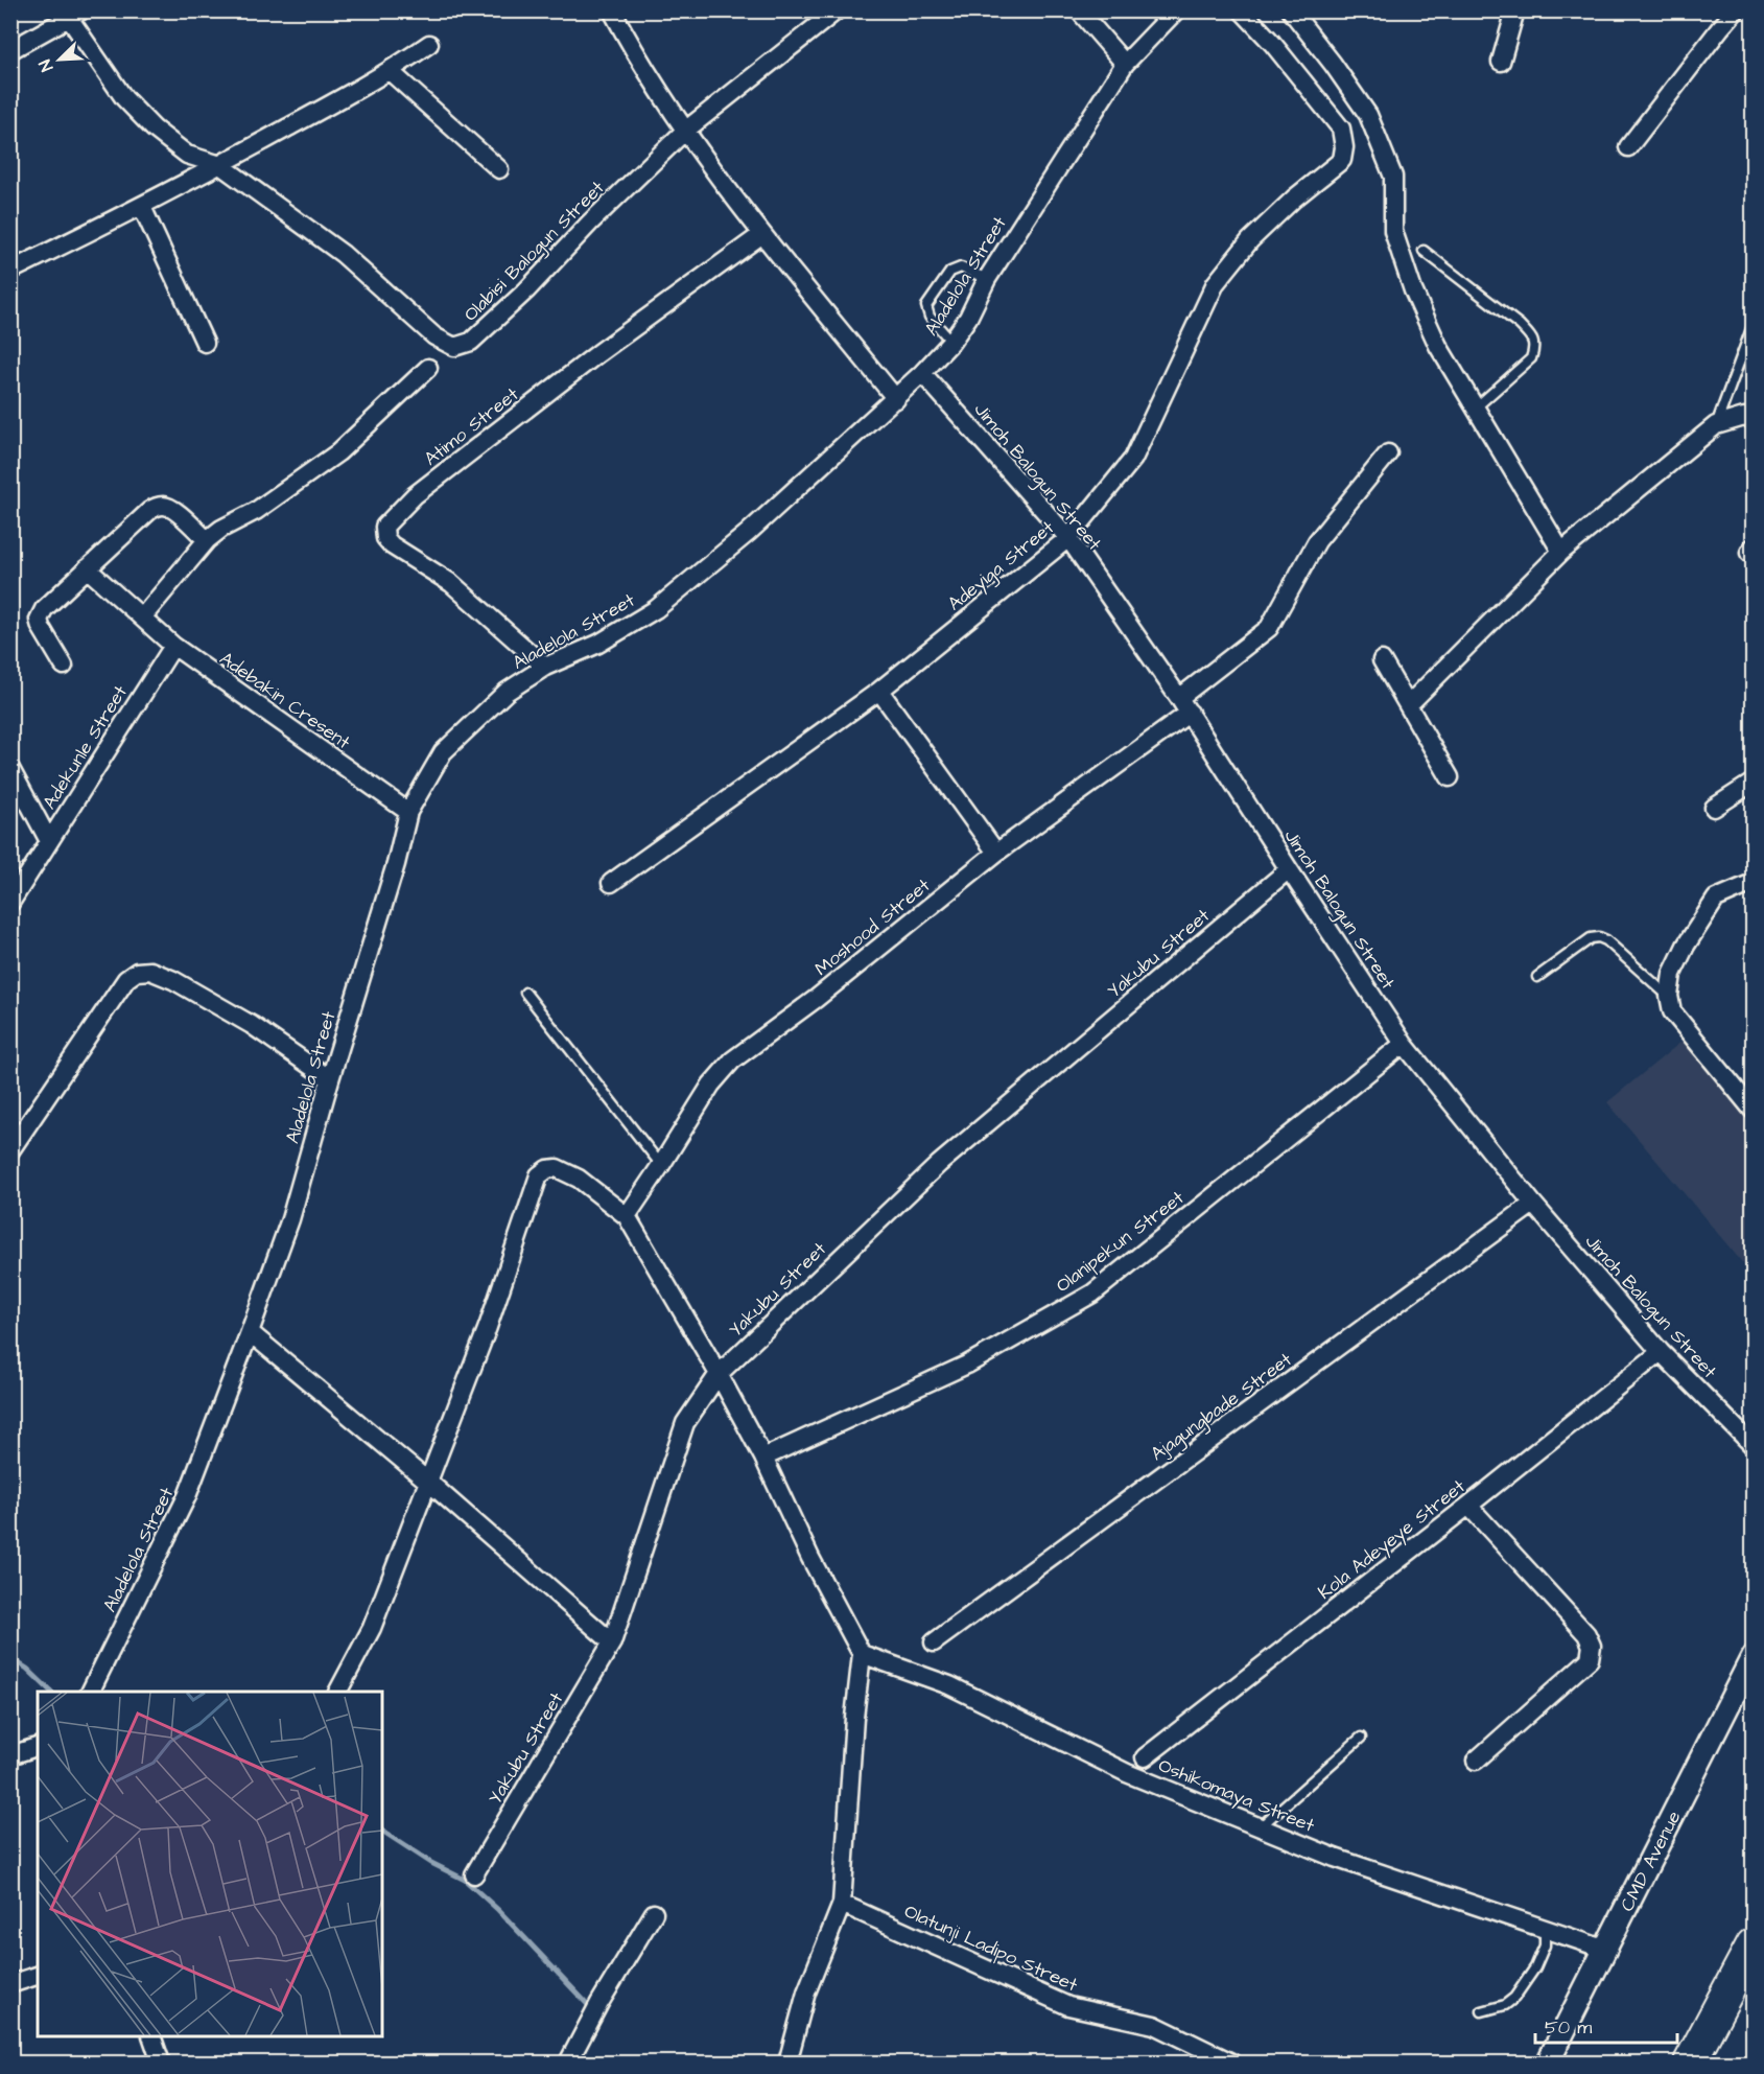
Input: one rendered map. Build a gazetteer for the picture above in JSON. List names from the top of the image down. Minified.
{"streets":{"street":["Olabisi Balogun Street","Aladelola Street","Atimo Street","Jimoh Balogun Street","Adeyiga Street","Adebakin Cresent","Adekunle Street","Moshood Street","Yakubu Street","Olanipekun Street","Ajagungbade Street","Kola Adeyeye Street","Oshikomaya Street","CMD Avenue","Olatunji Ladipo Street"]},"crossings":[["Aladelola Street","Atimo Street"],["Aladelola Street","Jimoh Balogun Street"],["Aladelola Street","Adebakin Cresent"],["Jimoh Balogun Street","Adeyiga Street"],["Jimoh Balogun Street","Moshood Street"],["Jimoh Balogun Street","Yakubu Street"],["Jimoh Balogun Street","Olanipekun Street"],["Jimoh Balogun Street","Ajagungbade Street"],["Jimoh Balogun Street","Kola Adeyeye Street"],["Adebakin Cresent","Adekunle Street"],["Oshikomaya Street","CMD Avenue"]],"scale_bar":"50 m","north":"bottom left"}
